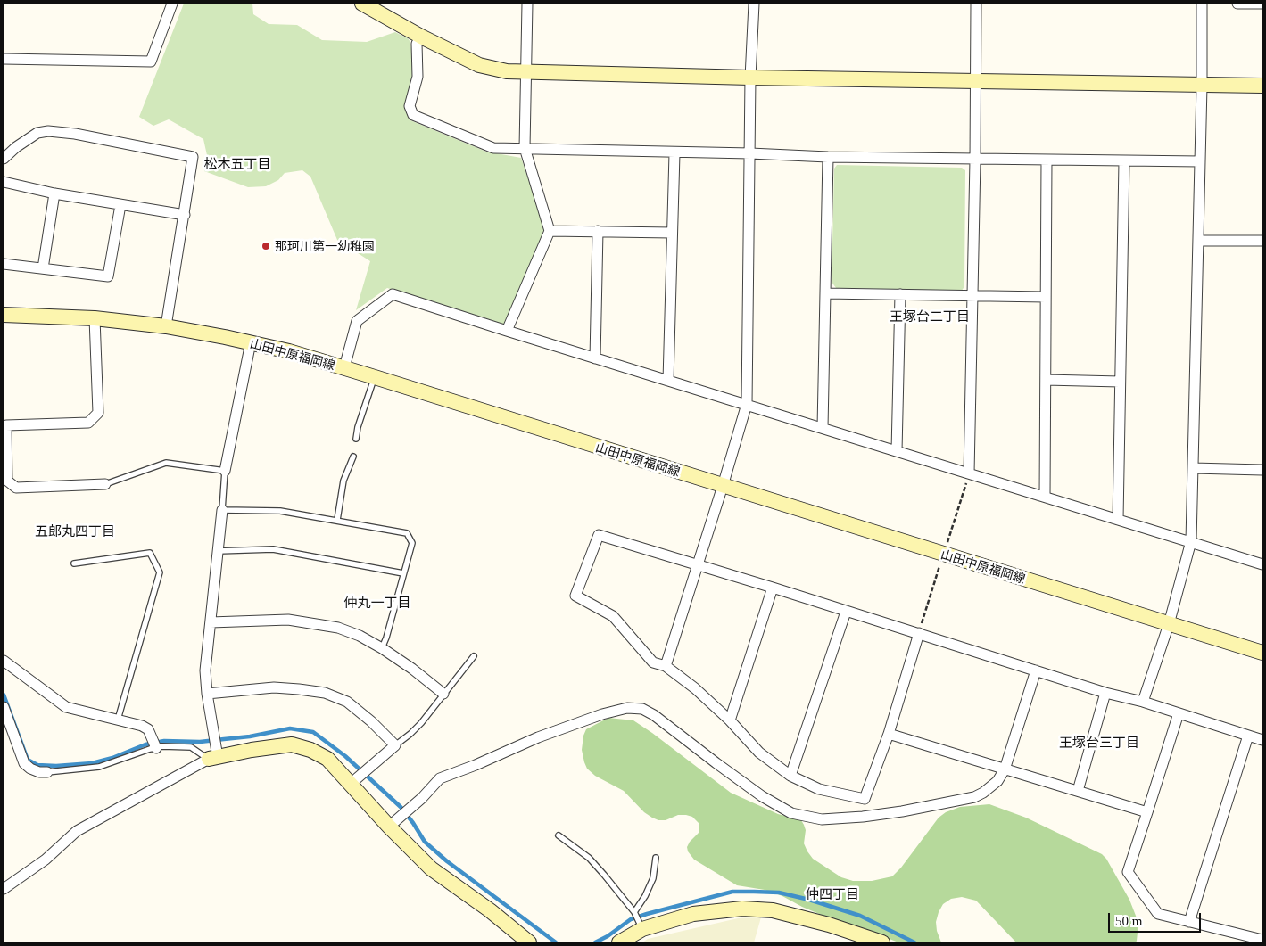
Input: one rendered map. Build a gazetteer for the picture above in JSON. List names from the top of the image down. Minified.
{"streets":{"street":["山田中原福岡線"]},"districts":["松木五丁目","王塚台二丁目","五郎丸四丁目","仲丸一丁目","王塚台三丁目","仲四丁目"],"places":["那珂川第一幼稚園"],"scale_bar":"50 m"}
